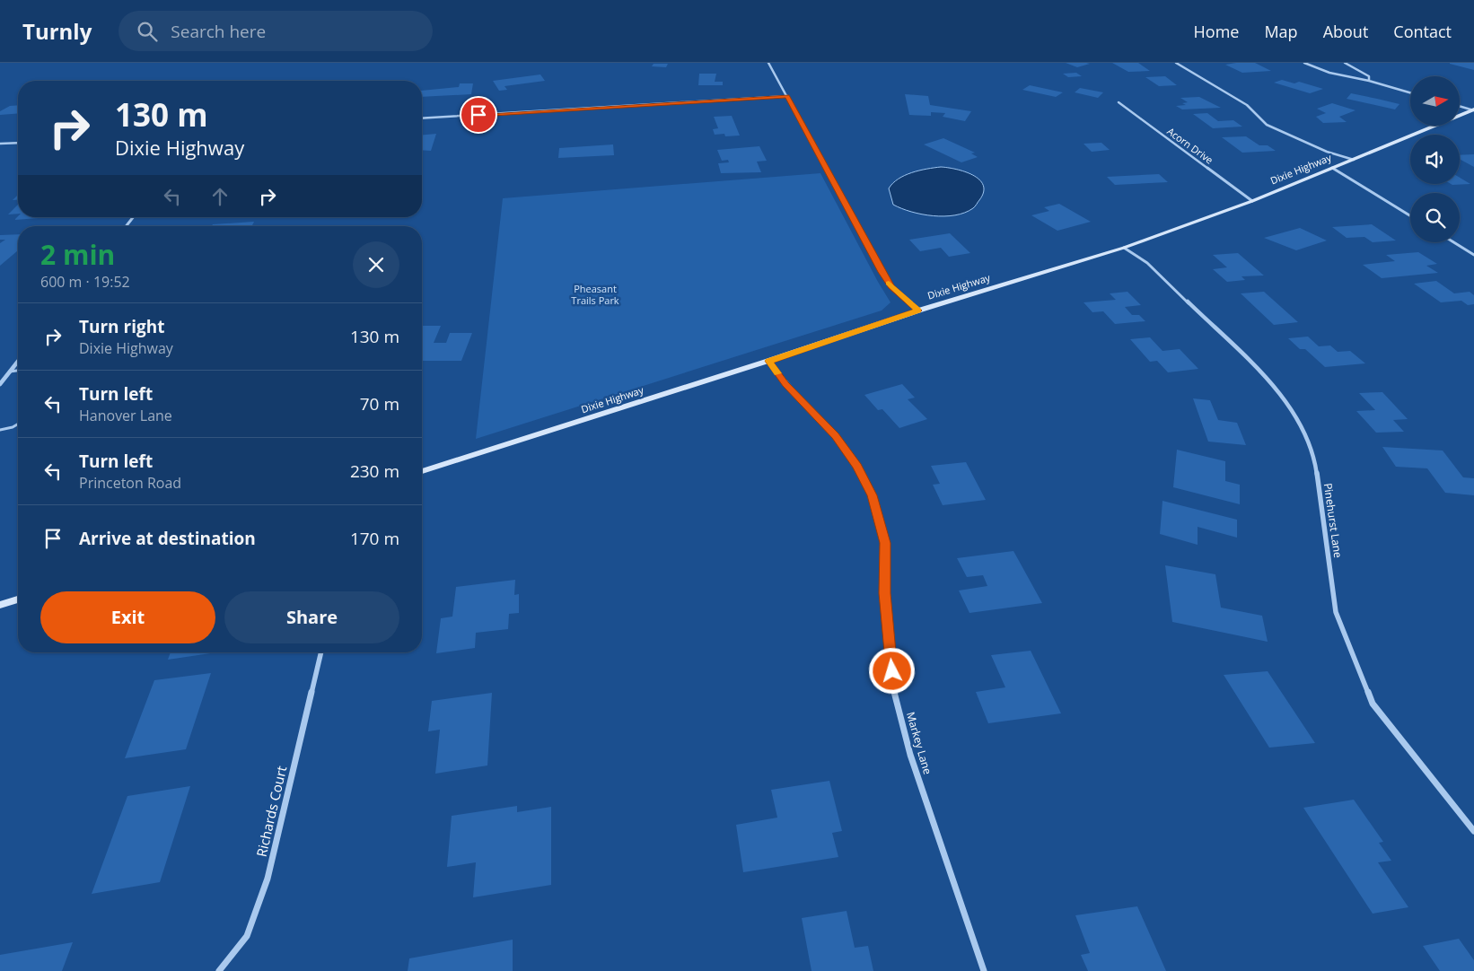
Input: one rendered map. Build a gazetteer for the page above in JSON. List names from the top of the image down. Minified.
{"streets":{"main road":["Dixie Highway"],"street":["Acorn Drive","Pinehurst Lane","Markey Lane","Richards Court"]},"crossings":[["Acorn Drive","Dixie Highway"],["Dixie Highway","Pinehurst Lane"],["Dixie Highway","Markey Lane"]],"parks":["Pheasant Trails Park"],"north":"right","page":{"header":"Turnly","search":"Search here","nav":["Home","Map","About","Contact"],"turn":["130 m","Dixie Highway"],"heading":["2 min","600 m · 19:52"],"list":[{"name":"Turn right","note":"Dixie Highway","value":"130 m"},{"name":"Turn left","note":"Hanover Lane","value":"70 m"},{"name":"Turn left","note":"Princeton Road","value":"230 m"},{"name":"Arrive at destination","value":"170 m"}],"buttons":["Exit","Share"]}}
